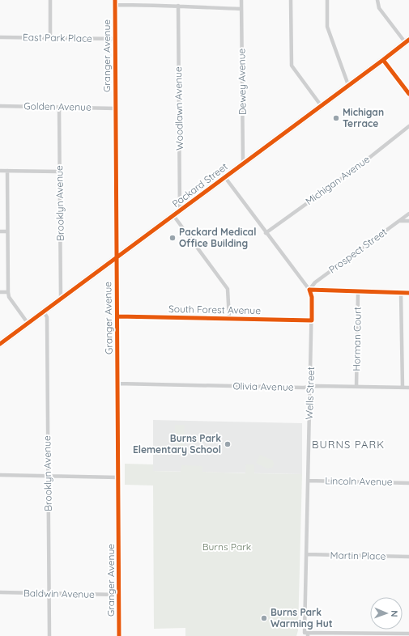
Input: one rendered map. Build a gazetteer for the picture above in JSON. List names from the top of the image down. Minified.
{"streets":{"main road":["Packard Street"],"street":["East Park Place","Granger Avenue","Dewey Avenue","Golden Avenue","Woodlawn Avenue","Michigan Avenue","Brooklyn Avenue","Prospect Street","South Forest Avenue","Horman Court","Olivia Avenue","Wells Street","Lincoln Avenue","Martin Place","Baldwin Avenue"]},"crossings":[["East Park Place","Granger Avenue"],["Granger Avenue","Golden Avenue"],["Granger Avenue","Packard Street"],["Granger Avenue","South Forest Avenue"],["Granger Avenue","Olivia Avenue"],["Granger Avenue","Baldwin Avenue"],["Dewey Avenue","Packard Street"],["Golden Avenue","Brooklyn Avenue"],["Woodlawn Avenue","Packard Street"],["Michigan Avenue","Wells Street"],["Packard Street","Brooklyn Avenue"],["Packard Street","Wells Street"],["Brooklyn Avenue","Baldwin Avenue"],["Prospect Street","Wells Street"],["South Forest Avenue","Wells Street"],["Horman Court","Olivia Avenue"],["Olivia Avenue","Wells Street"],["Wells Street","Lincoln Avenue"],["Wells Street","Martin Place"]],"districts":["BURNS PARK"],"parks":["Burns Park"],"places":["Michigan Terrace","Packard Medical Office Building","Burns Park Elementary School","Burns Park Warming Hut"],"north":"right"}
